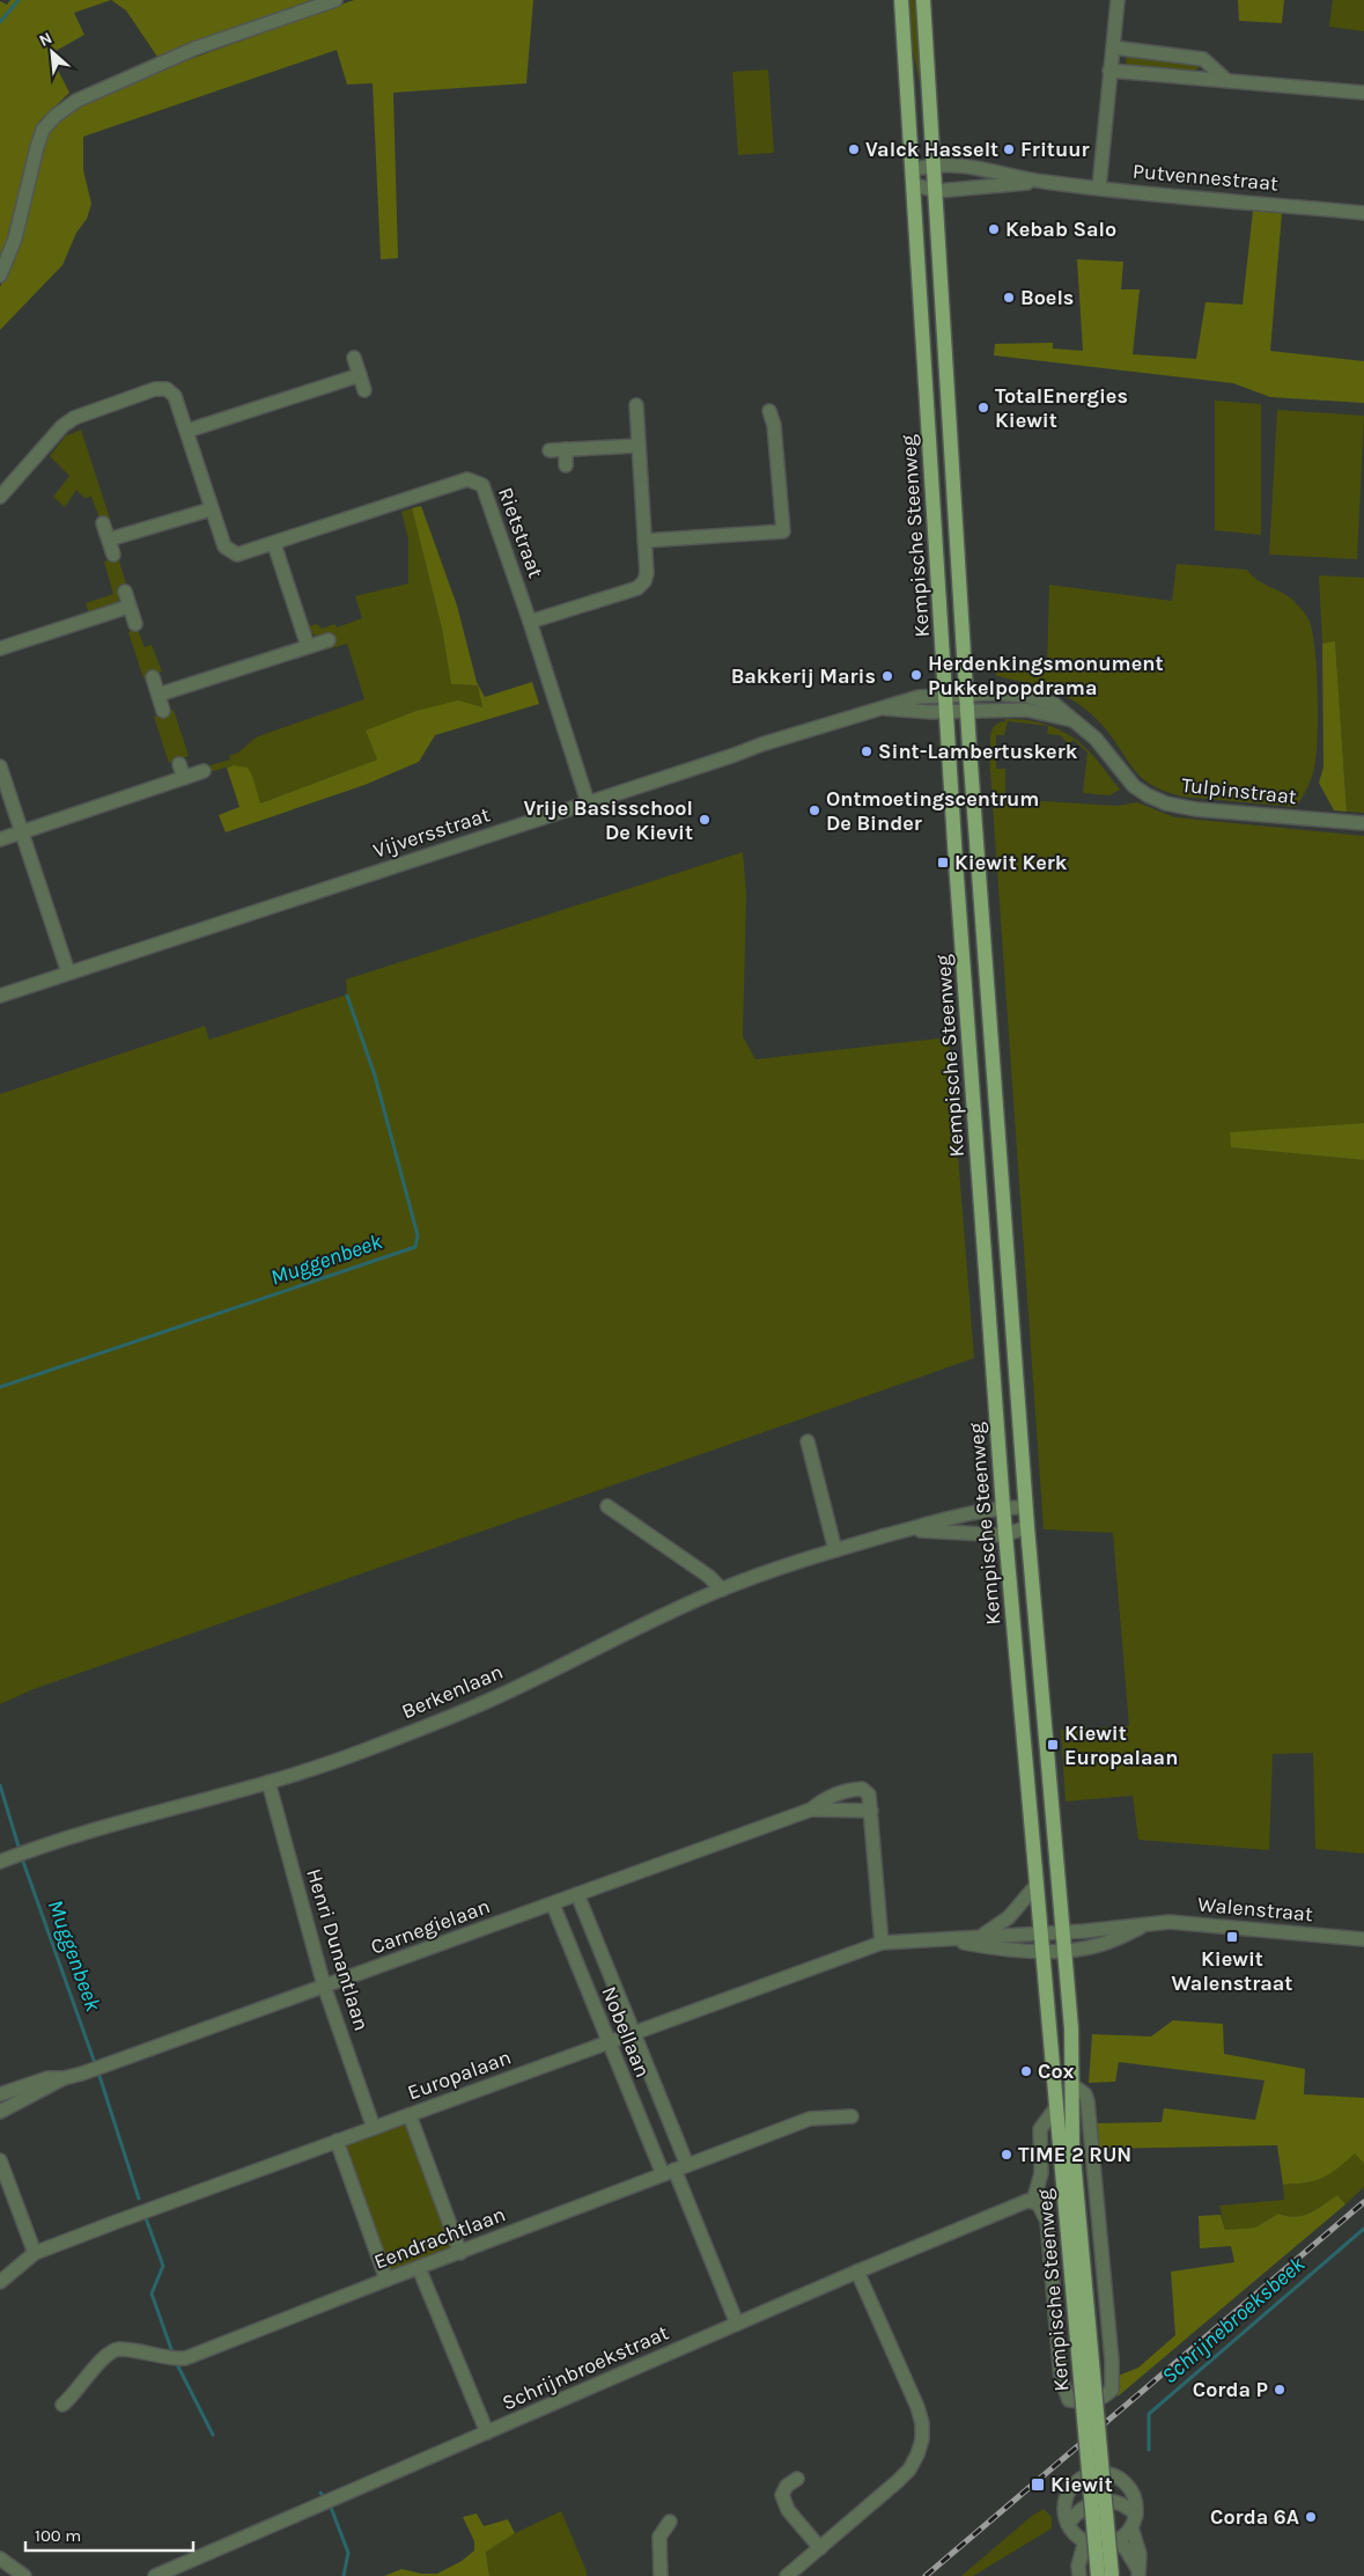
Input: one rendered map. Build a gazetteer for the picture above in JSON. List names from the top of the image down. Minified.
{"streets":{"main road":["Kempische Steenweg"],"street":["Putvennestraat","Rietstraat","Tulpinstraat","Vijversstraat","Berkenlaan","Walenstraat","Carnegielaan","Henri Dunantlaan","Nobellaan","Europalaan","Eendrachtlaan","Schrijnbroekstraat"]},"crossings":[["Putvennestraat","Kempische Steenweg"],["Rietstraat","Vijversstraat"],["Kempische Steenweg","Tulpinstraat"],["Kempische Steenweg","Vijversstraat"],["Kempische Steenweg","Berkenlaan"],["Kempische Steenweg","Walenstraat"],["Kempische Steenweg","Europalaan"],["Kempische Steenweg","Schrijnbroekstraat"],["Tulpinstraat","Vijversstraat"],["Berkenlaan","Henri Dunantlaan"],["Walenstraat","Europalaan"],["Carnegielaan","Henri Dunantlaan"],["Carnegielaan","Nobellaan"],["Carnegielaan","Europalaan"],["Henri Dunantlaan","Europalaan"],["Nobellaan","Europalaan"],["Nobellaan","Eendrachtlaan"],["Nobellaan","Schrijnbroekstraat"]],"water":["Muggenbeek","Schrijnebroeksbeek"],"places":{"other":["Valck Hasselt","Frituur","Kebab Salo","Boels","TotalEnergies Kiewit","Herdenkingsmonument Pukkelpopdrama","Bakkerij Maris","Sint-Lambertuskerk","Ontmoetingscentrum De Binder","Vrije Basisschool De Kievit","Cox","TIME 2 RUN","Corda P","Corda 6A"],"transit":["Kiewit Kerk","Kiewit Europalaan","Kiewit Walenstraat","Kiewit"]},"scale_bar":"100 m","north":"top left"}
